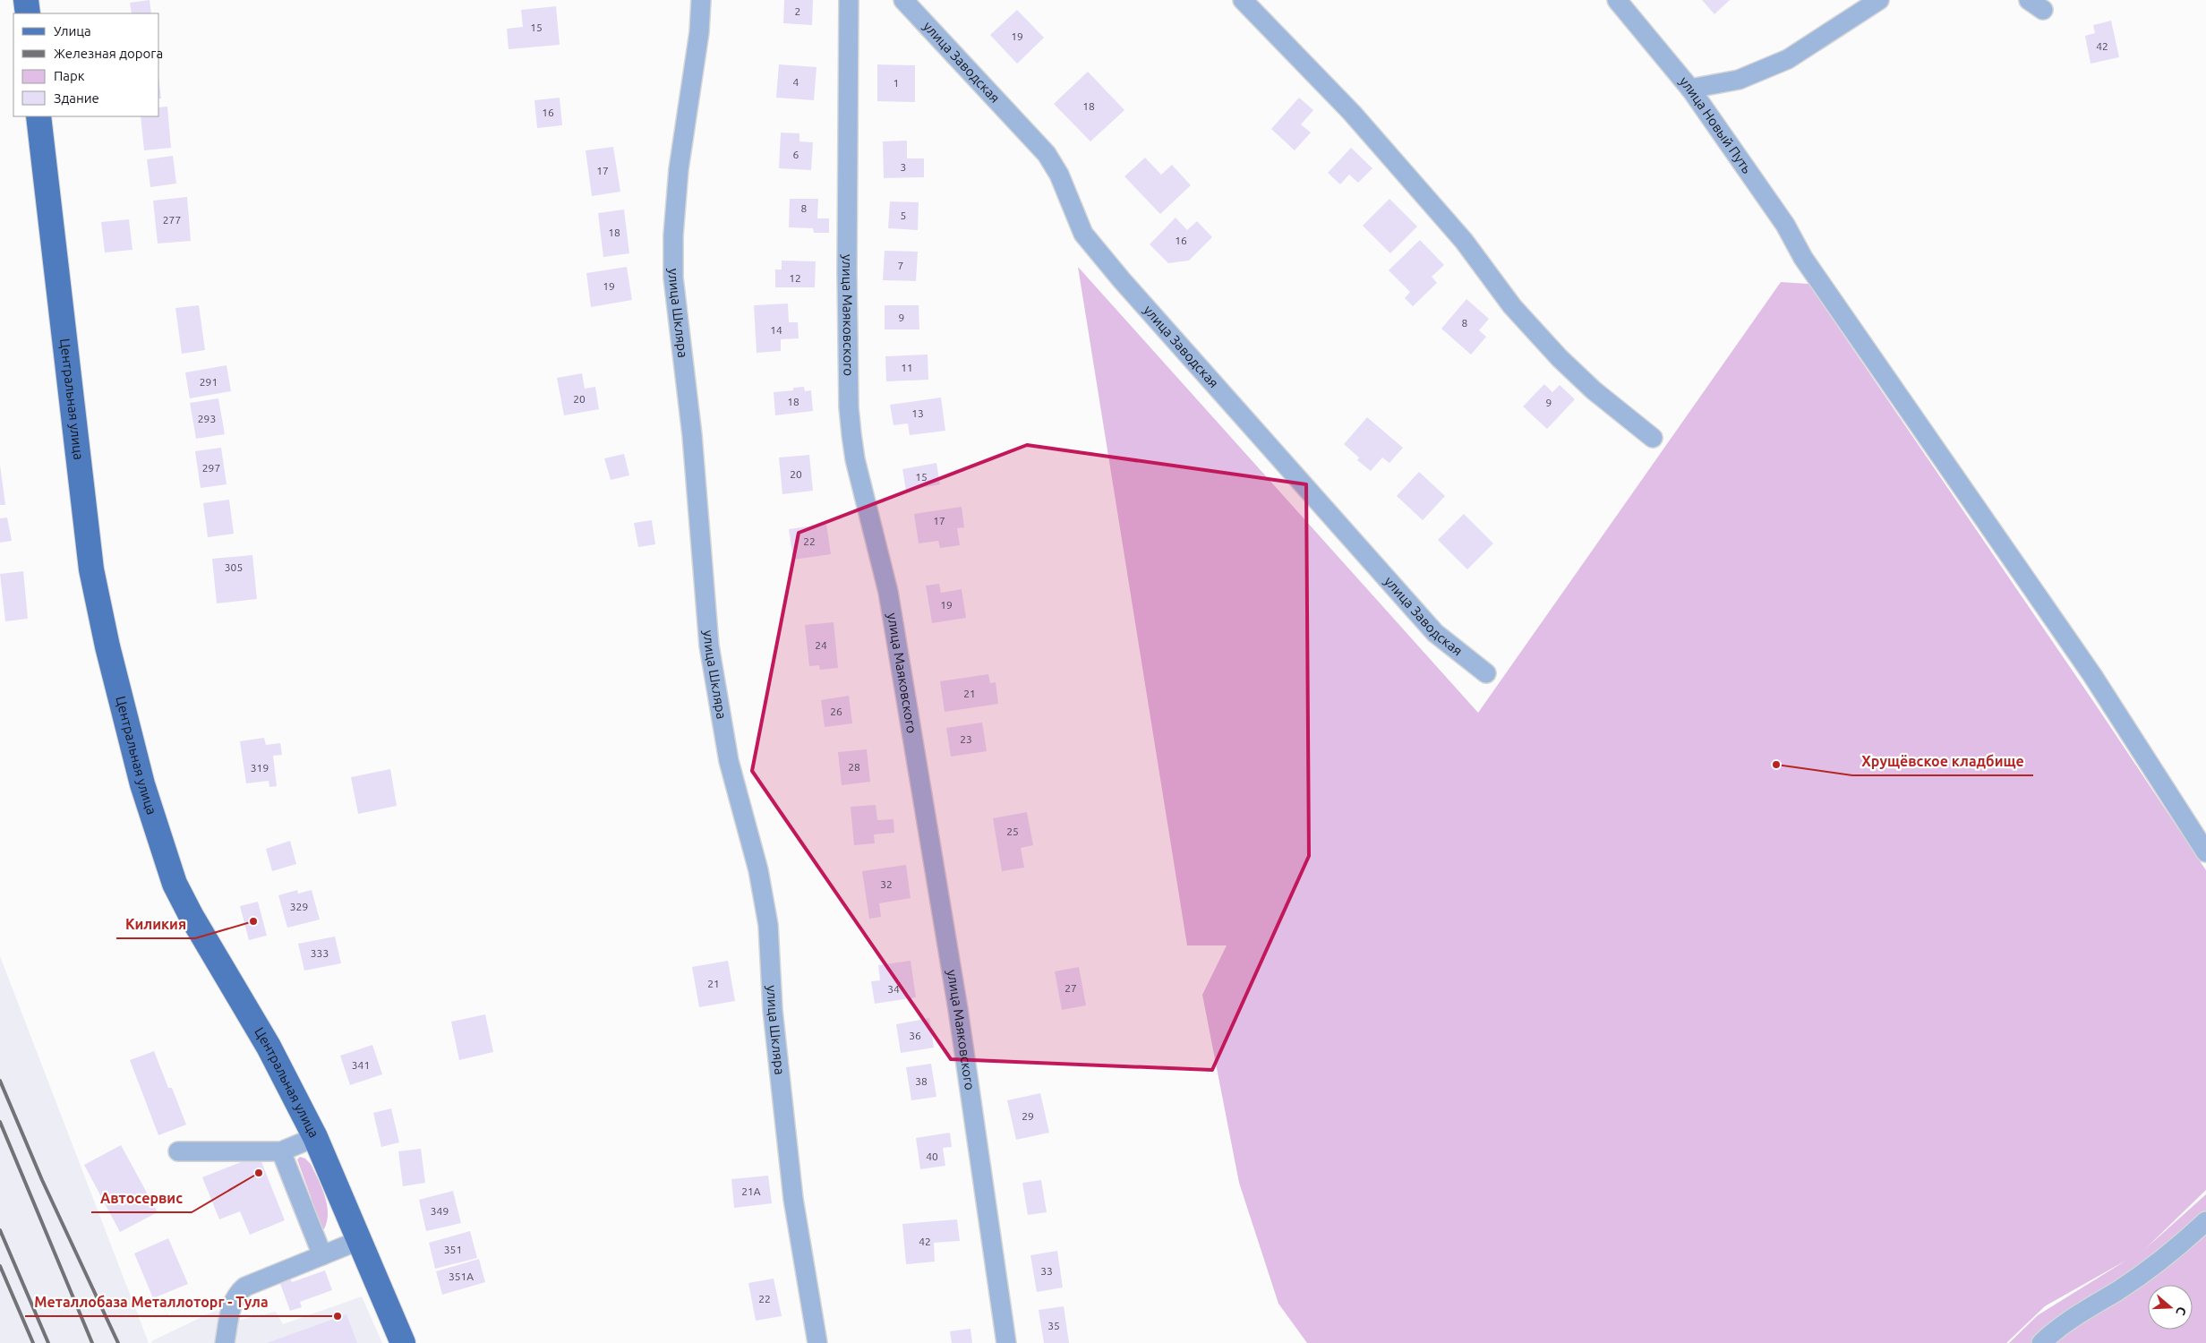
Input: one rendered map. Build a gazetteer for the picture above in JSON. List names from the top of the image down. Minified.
{"streets":{"main road":["Центральная улица"],"street":["улица Заводская","улица Новый Путь","улица Шкляра","улица Маяковского"]},"places":["Хрущёвское кладбище","Киликия","Автосервис","Металлобаза Металлоторг - Тула"],"house_numbers":["2","15","19","42","4","1","18","16","6","3","17","8","5","277","18","16","7","12","19","9","8","14","11","291","20","18","9","13","293","297","20","15","17","22","305","19","24","21","26","23","28","319","25","32","329","333","21","27","34","36","341","38","29","40","21А","349","42","351","33","351А","22","35"],"legend":["Улица","Железная дорога","Парк","Здание"],"north":"right"}
